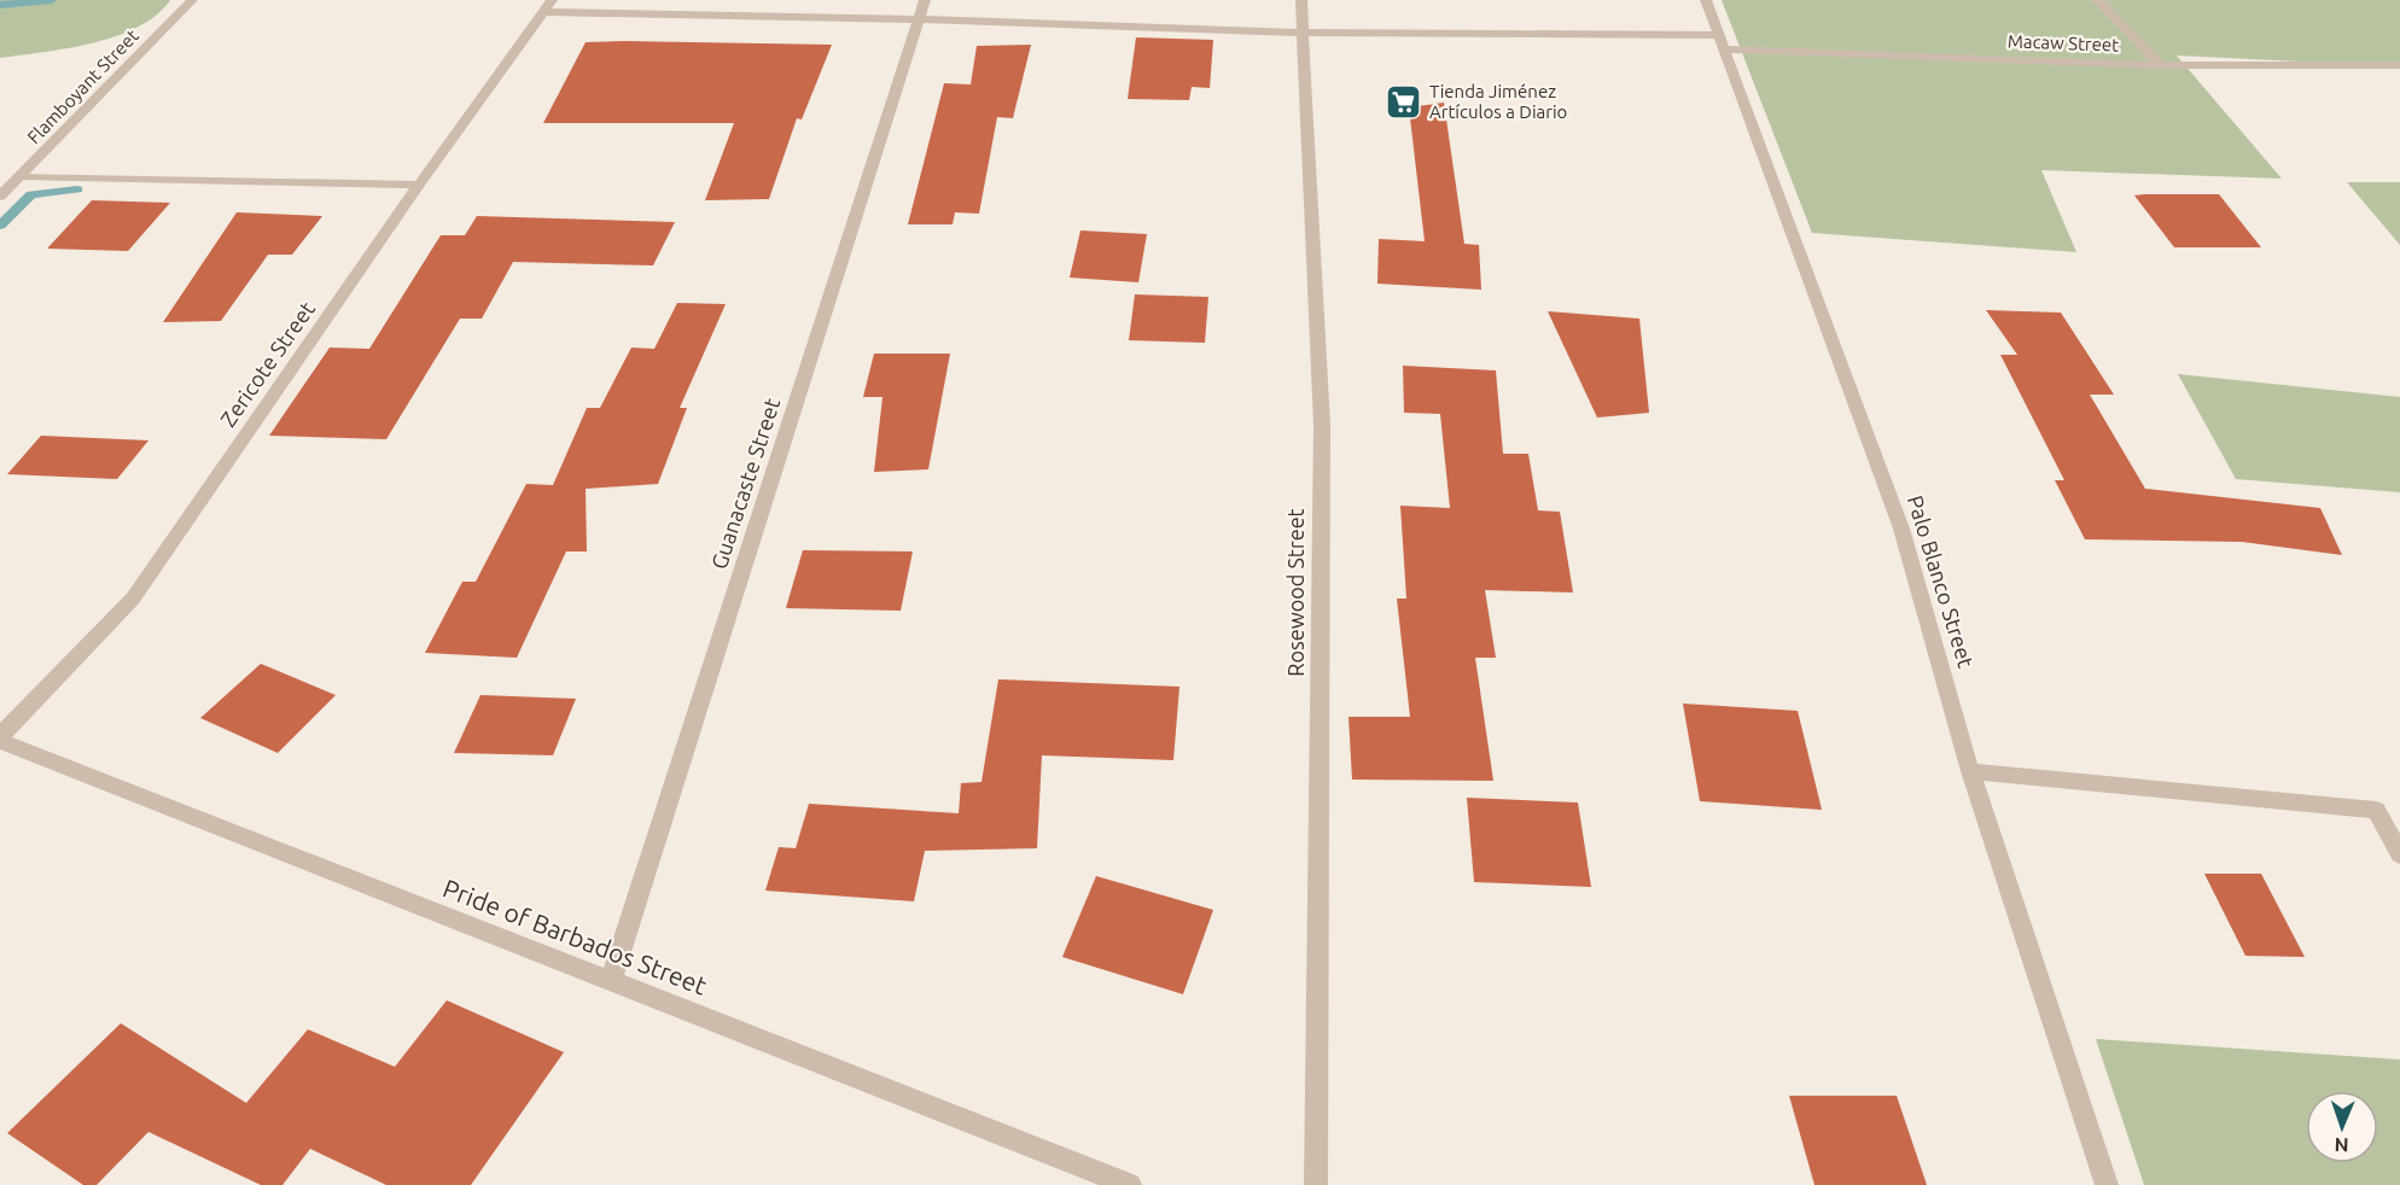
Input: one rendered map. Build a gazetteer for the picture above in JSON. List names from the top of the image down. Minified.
{"streets":{"street":["Macaw Street","Flamboyant Street","Zericote Street","Guanacaste Street","Palo Blanco Street","Rosewood Street","Pride of Barbados Street"]},"crossings":[["Macaw Street","Zericote Street"],["Macaw Street","Guanacaste Street"],["Macaw Street","Palo Blanco Street"],["Macaw Street","Rosewood Street"],["Zericote Street","Pride of Barbados Street"],["Guanacaste Street","Pride of Barbados Street"]],"places":{"supermarket":["Tienda Jiménez Artículos a Diario"]},"north":"bottom"}
